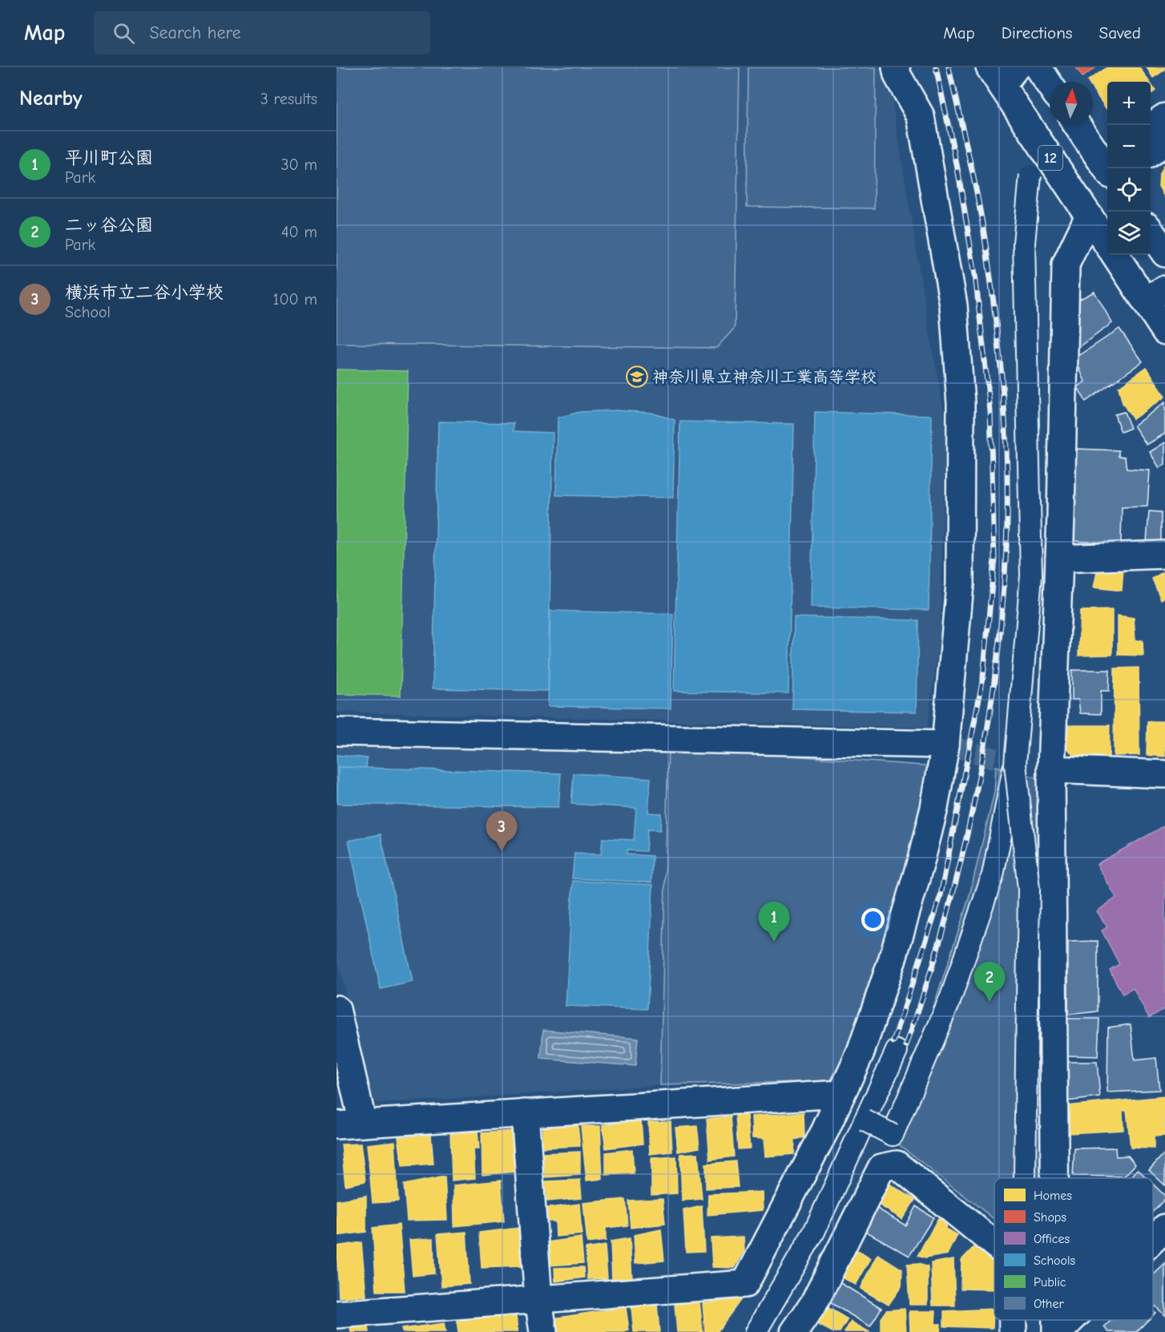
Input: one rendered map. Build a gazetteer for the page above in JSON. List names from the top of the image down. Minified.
{"streets":{"street":["12"]},"places":{"school or university":["神奈川県立神奈川工業高等学校"]},"legend":["Homes","Shops","Offices","Schools","Public","Other"],"north":"top","page":{"header":"Map","search":"Search here","nav":["Map","Directions","Saved"],"heading":["Nearby","3 results"],"map_buttons":["+","−"],"list":[{"mark":"1","name":"平川町公園","note":"Park","value":"30 m"},{"mark":"2","name":"二ッ谷公園","note":"Park","value":"40 m"},{"mark":"3","name":"横浜市立二谷小学校","note":"School","value":"100 m"}],"pins":["3","1","2"]}}
